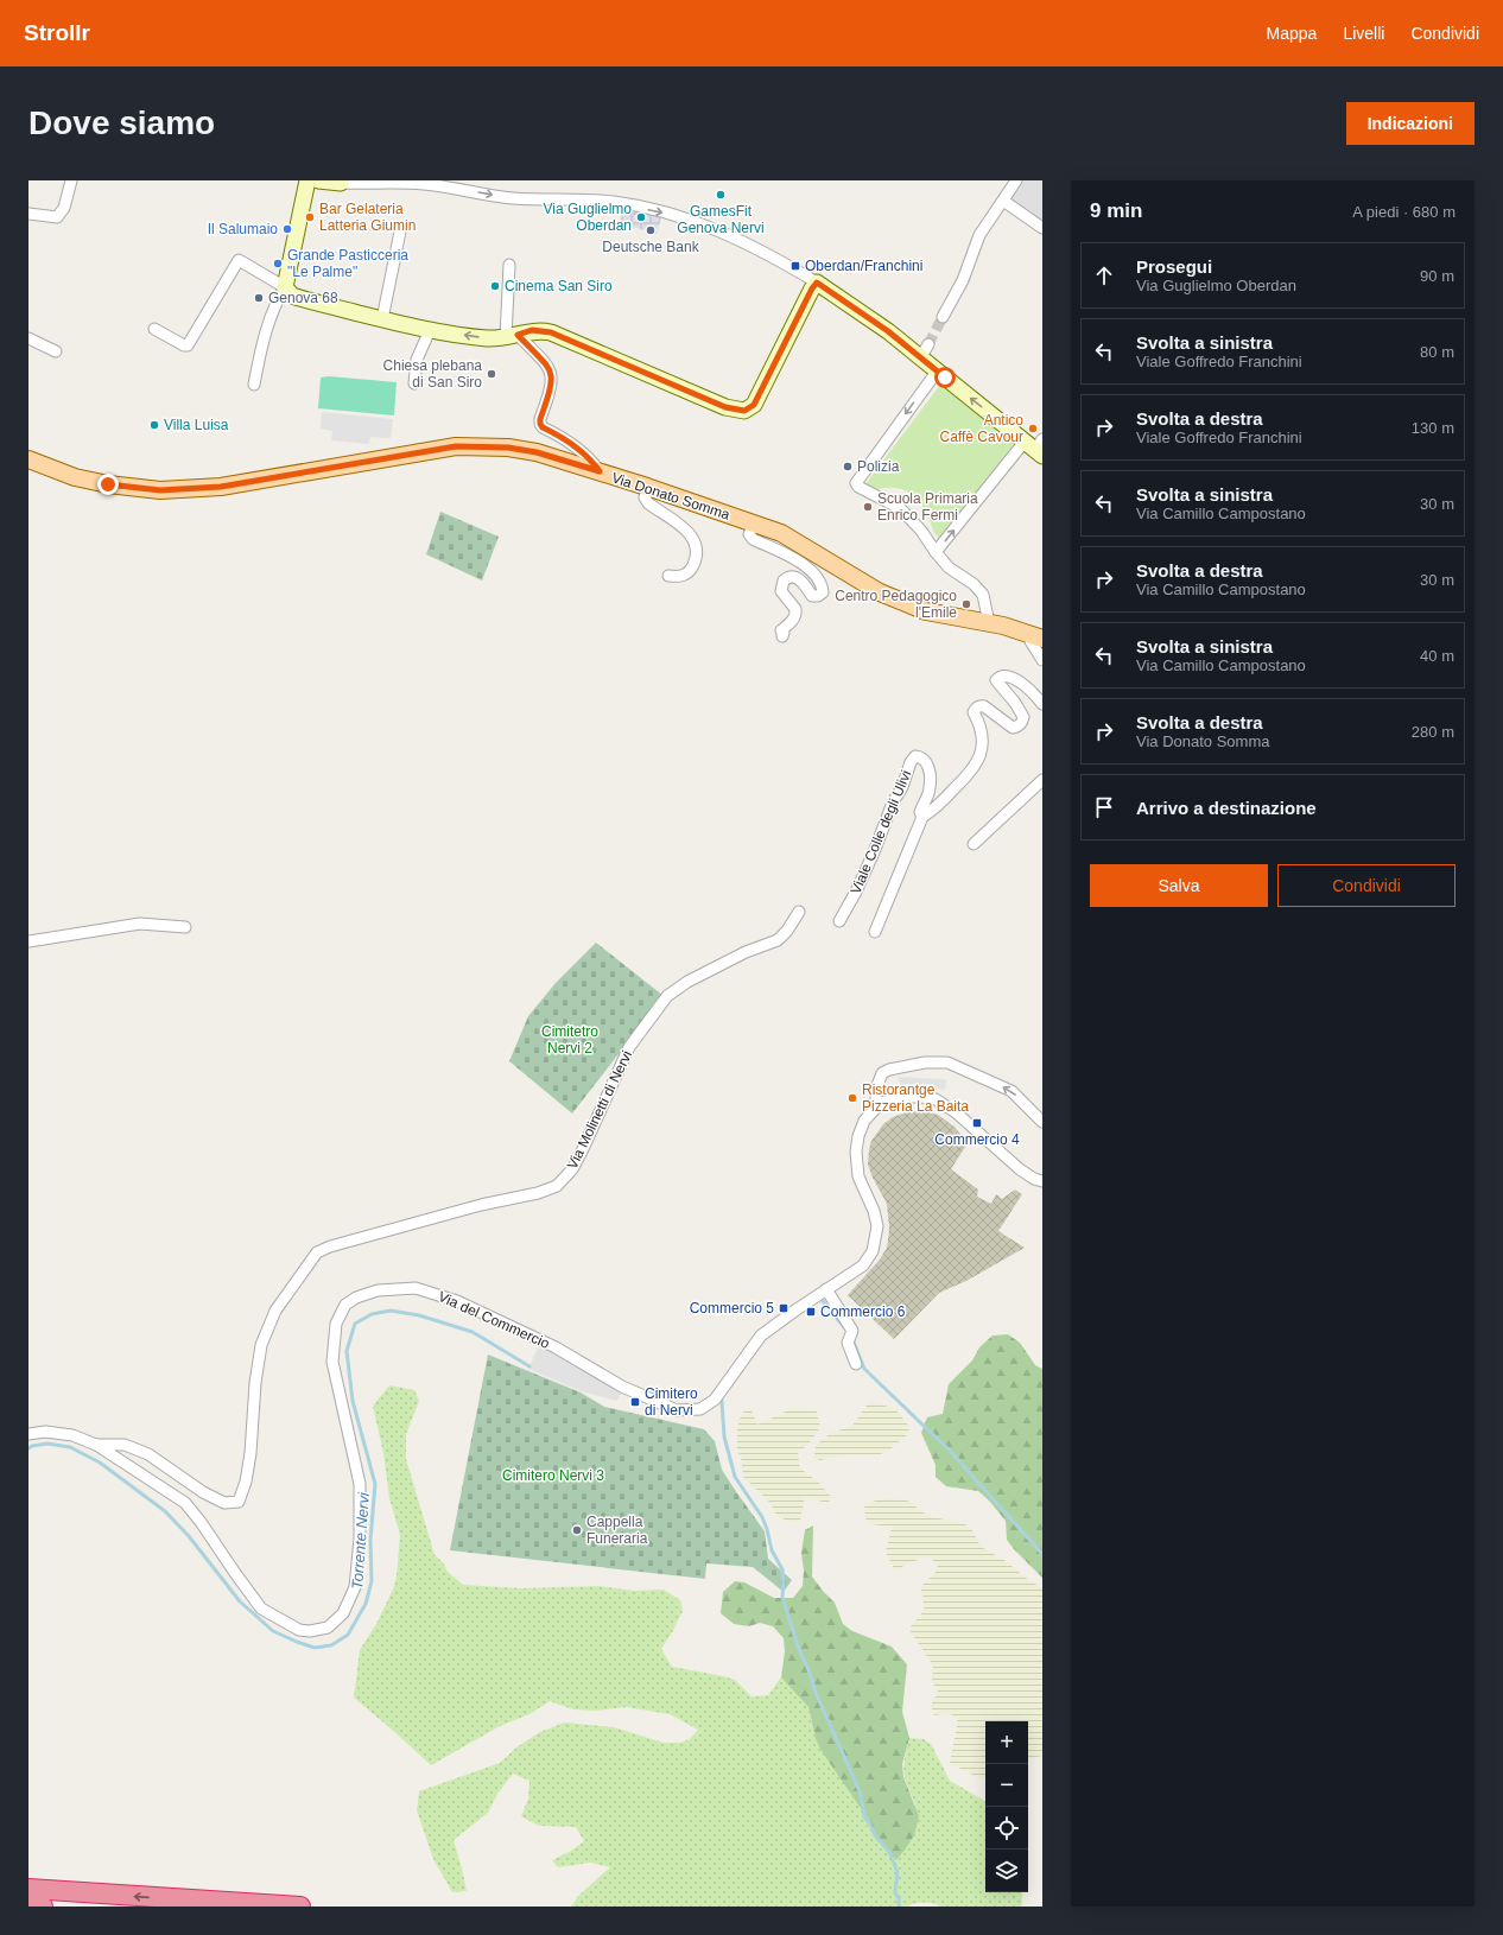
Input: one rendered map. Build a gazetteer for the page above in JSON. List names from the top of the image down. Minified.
{"streets":{"main road":["Via Donato Somma"],"street":["Viale Colle degli Ulivi","Via Molinetti di Nervi","Via del Commercio"]},"crossings":[["Via Molinetti di Nervi","Via del Commercio"]],"water":["Torrente Nervi"],"parks":["Cimitetro Nervi 2","Cimitero Nervi 3"],"places":{"other":["GamesFit Genova Nervi","Bar Gelateria Latteria Giumin","Via Guglielmo Oberdan","Il Salumaio","Deutsche Bank","Grande Pasticceria \"Le Palme\"","Cinema San Siro","Genova 68","Chiesa plebana di San Siro","Villa Luisa","Antico Caffè Cavour","Polizia","Scuola Primaria Enrico Fermi","Centro Pedagogico l'Emile","Ristorantge Pizzeria La Baita","Cappella Funeraria"],"transit":["Oberdan/Franchini","Commercio 4","Commercio 5","Commercio 6","Cimitero di Nervi"]},"page":{"header":"Strollr","nav":["Mappa","Livelli","Condividi"],"buttons":["Indicazioni",["Salva","Condividi"]],"title":"Dove siamo","heading":["9 min","A piedi · 680 m"],"list":[["Prosegui","Via Guglielmo Oberdan","90 m"],["Svolta a sinistra","Viale Goffredo Franchini","80 m"],["Svolta a destra","Viale Goffredo Franchini","130 m"],["Svolta a sinistra","Via Camillo Campostano","30 m"],["Svolta a destra","Via Camillo Campostano","30 m"],["Svolta a sinistra","Via Camillo Campostano","40 m"],["Svolta a destra","Via Donato Somma","280 m"],"Arrivo a destinazione"],"map_buttons":["+","−"]}}
